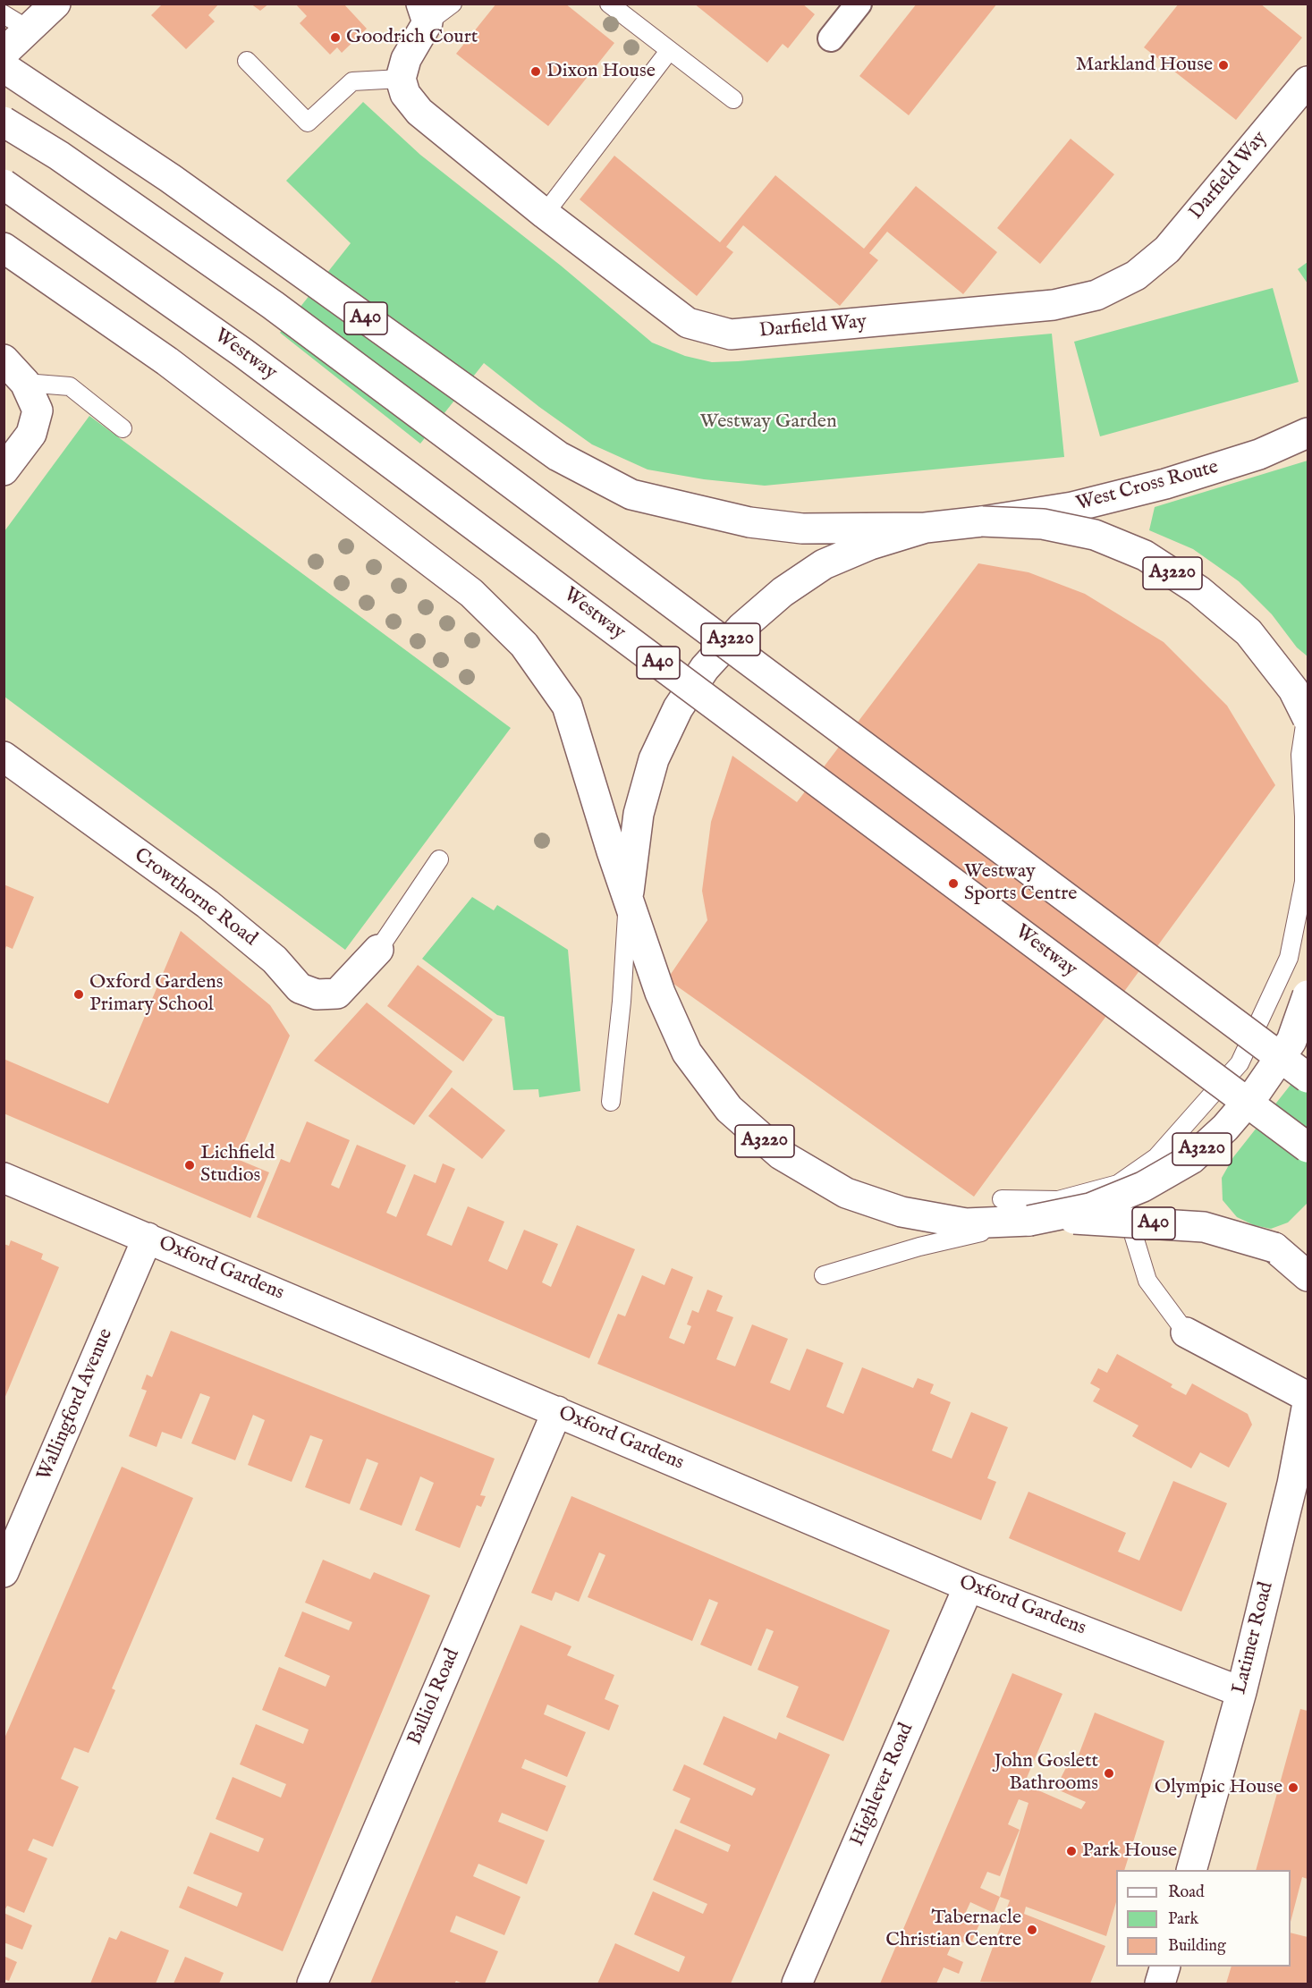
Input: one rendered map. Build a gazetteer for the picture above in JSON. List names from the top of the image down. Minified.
{"streets":{"main road":["Darfield Way","A40","Westway","West Cross Route","A3220","Crowthorne Road","Oxford Gardens","Wallingford Avenue","Latimer Road","Balliol Road","Highlever Road"]},"crossings":[["A40","A3220"],["West Cross Route","A3220"],["Oxford Gardens","Wallingford Avenue"],["Oxford Gardens","Latimer Road"],["Oxford Gardens","Balliol Road"],["Oxford Gardens","Highlever Road"]],"parks":["Westway Garden"],"places":["Goodrich Court","Markland House","Dixon House","Westway Sports Centre","Oxford Gardens Primary School","Lichfield Studios","John Goslett Bathrooms","Olympic House","Park House","Tabernacle Christian Centre"],"legend":["Road","Park","Building"]}
